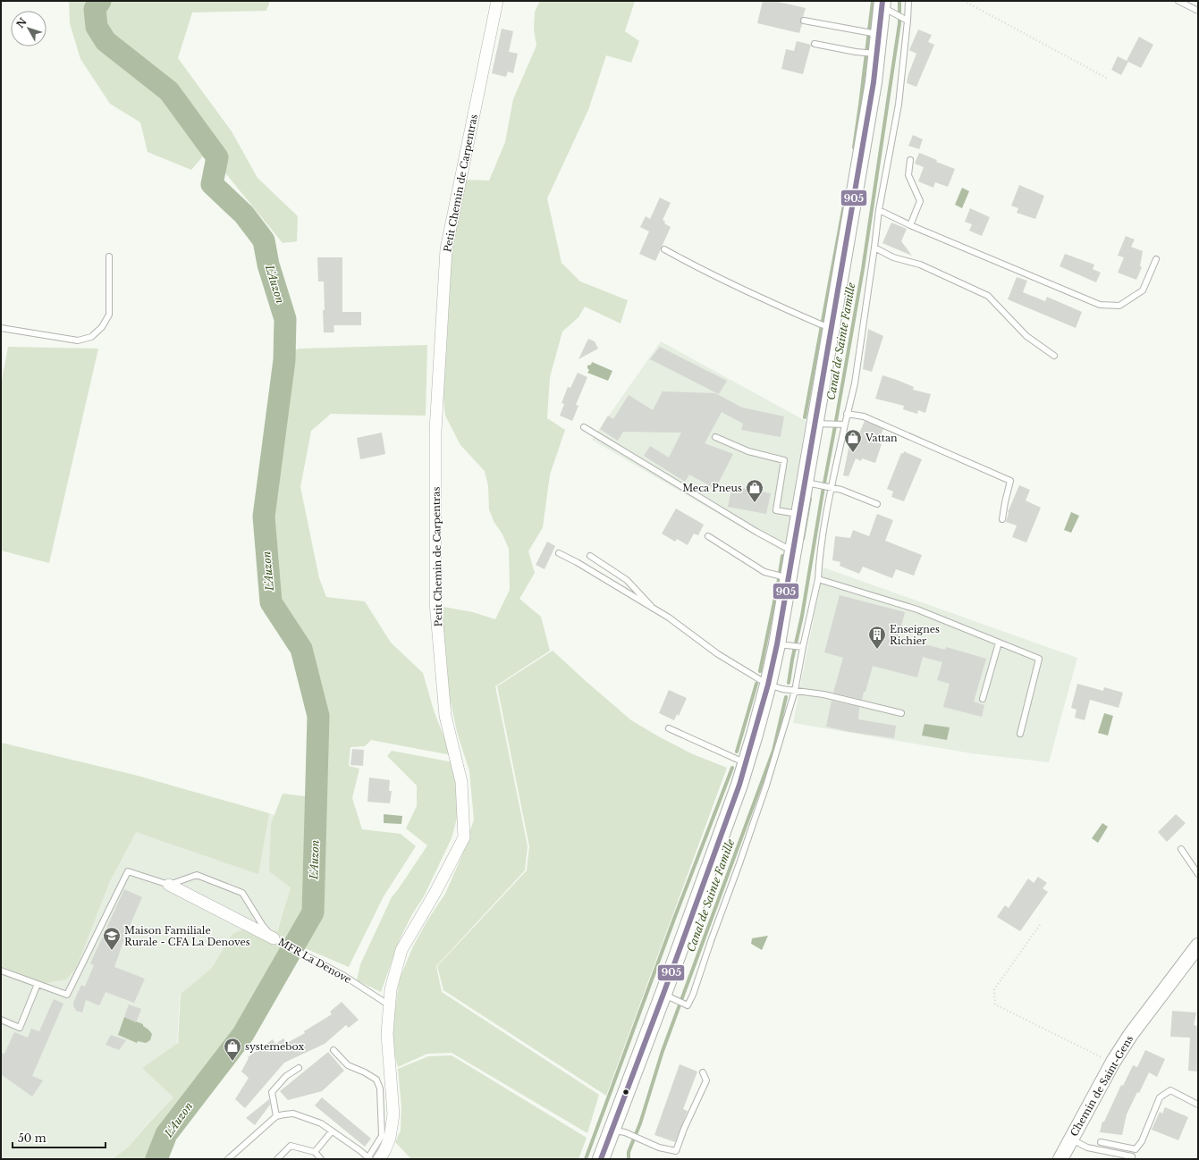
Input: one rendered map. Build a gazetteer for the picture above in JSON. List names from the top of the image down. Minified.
{"streets":{"street":["Petit Chemin de Carpentras","Chemin de Saint-Gens"],"lane":["MFR La Denove"]},"water":["L'Auzon","Canal de Sainte Famille"],"places":{"shop":["Vattan","Meca Pneus","systemebox"],"building":["Enseignes Richier"],"school or university":["Maison Familiale Rurale - CFA La Denoves"]},"lines":["transit line 905"],"scale_bar":"50 m","north":"top left"}
